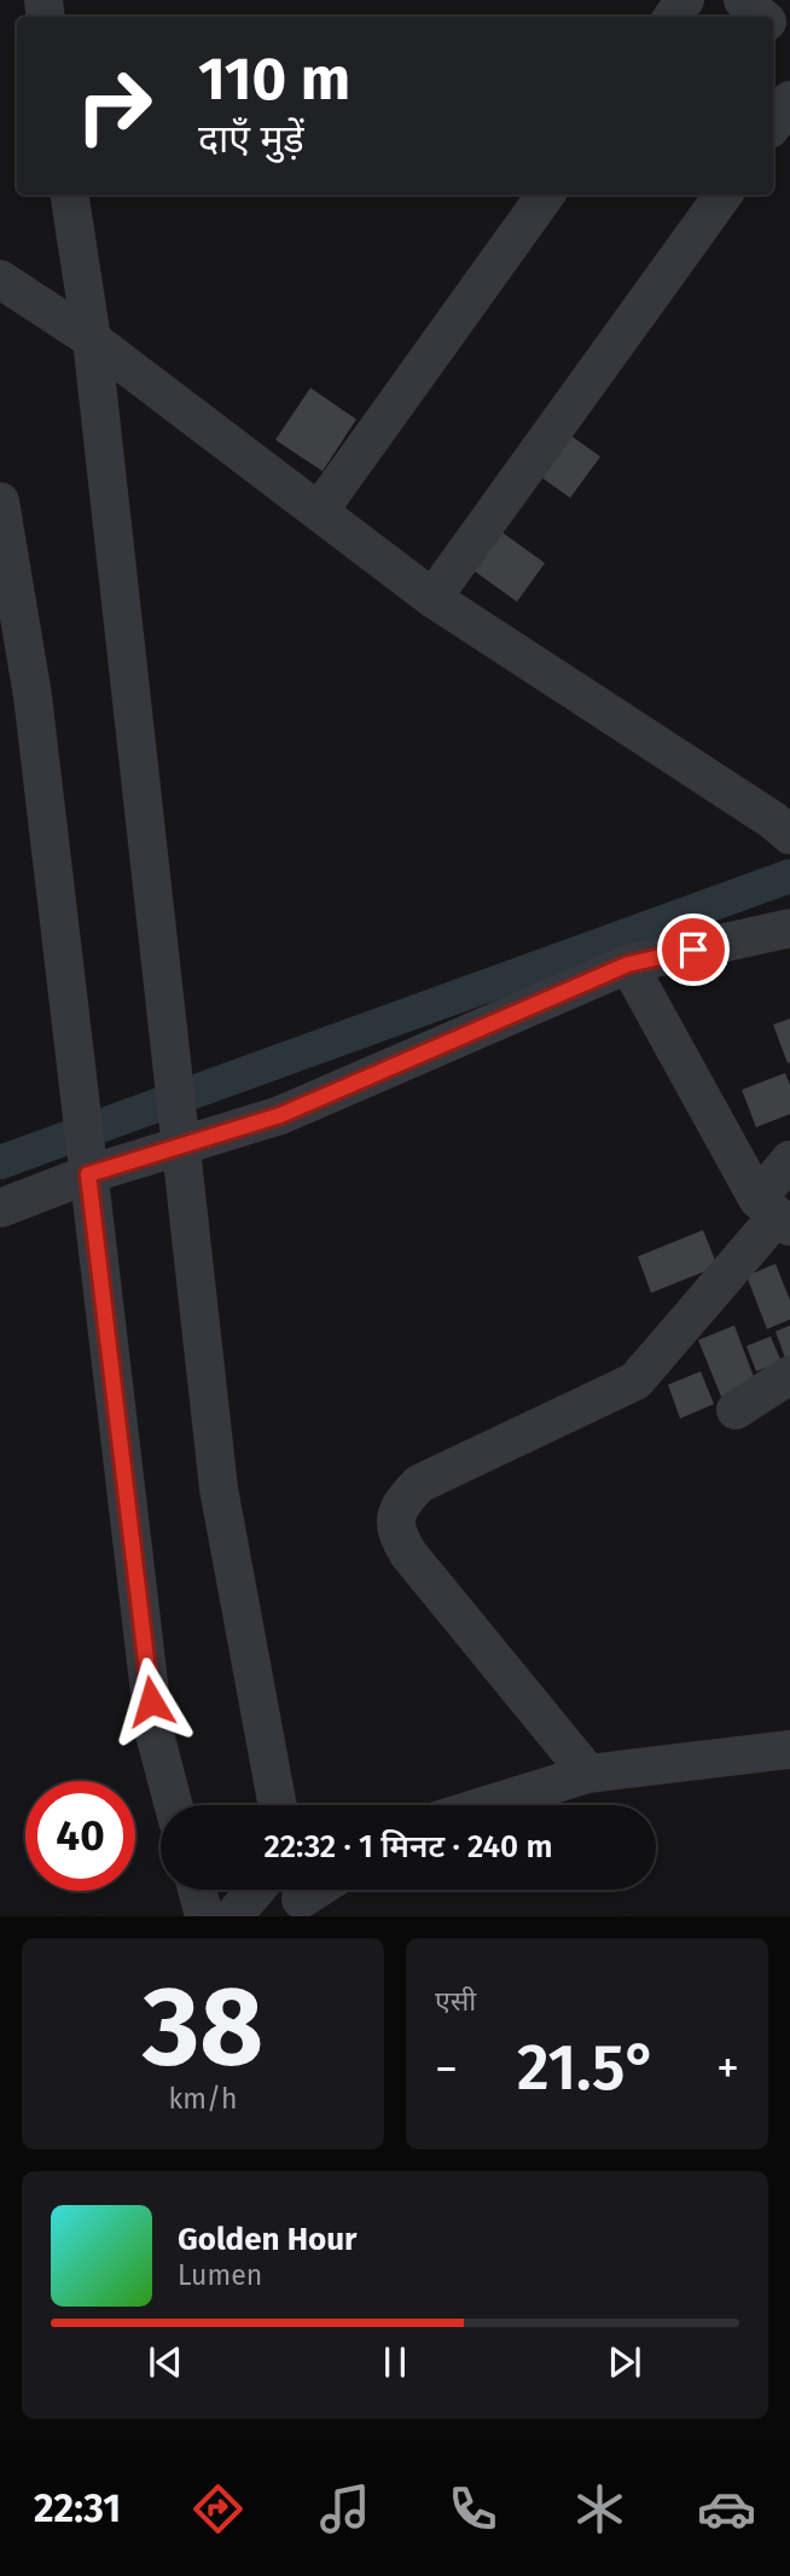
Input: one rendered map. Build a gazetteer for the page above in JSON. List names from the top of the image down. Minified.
{"page":{"turn":["110 m","दाएँ मुड़ें"],"limit":"40","trip":"22:32 · 1 मिनट · 240 m","tile":[["38","km/h"],"एसी"],"heat":["−","21.5°","+"],"song":["Golden Hour","Lumen"],"tabs":"22:31"}}
